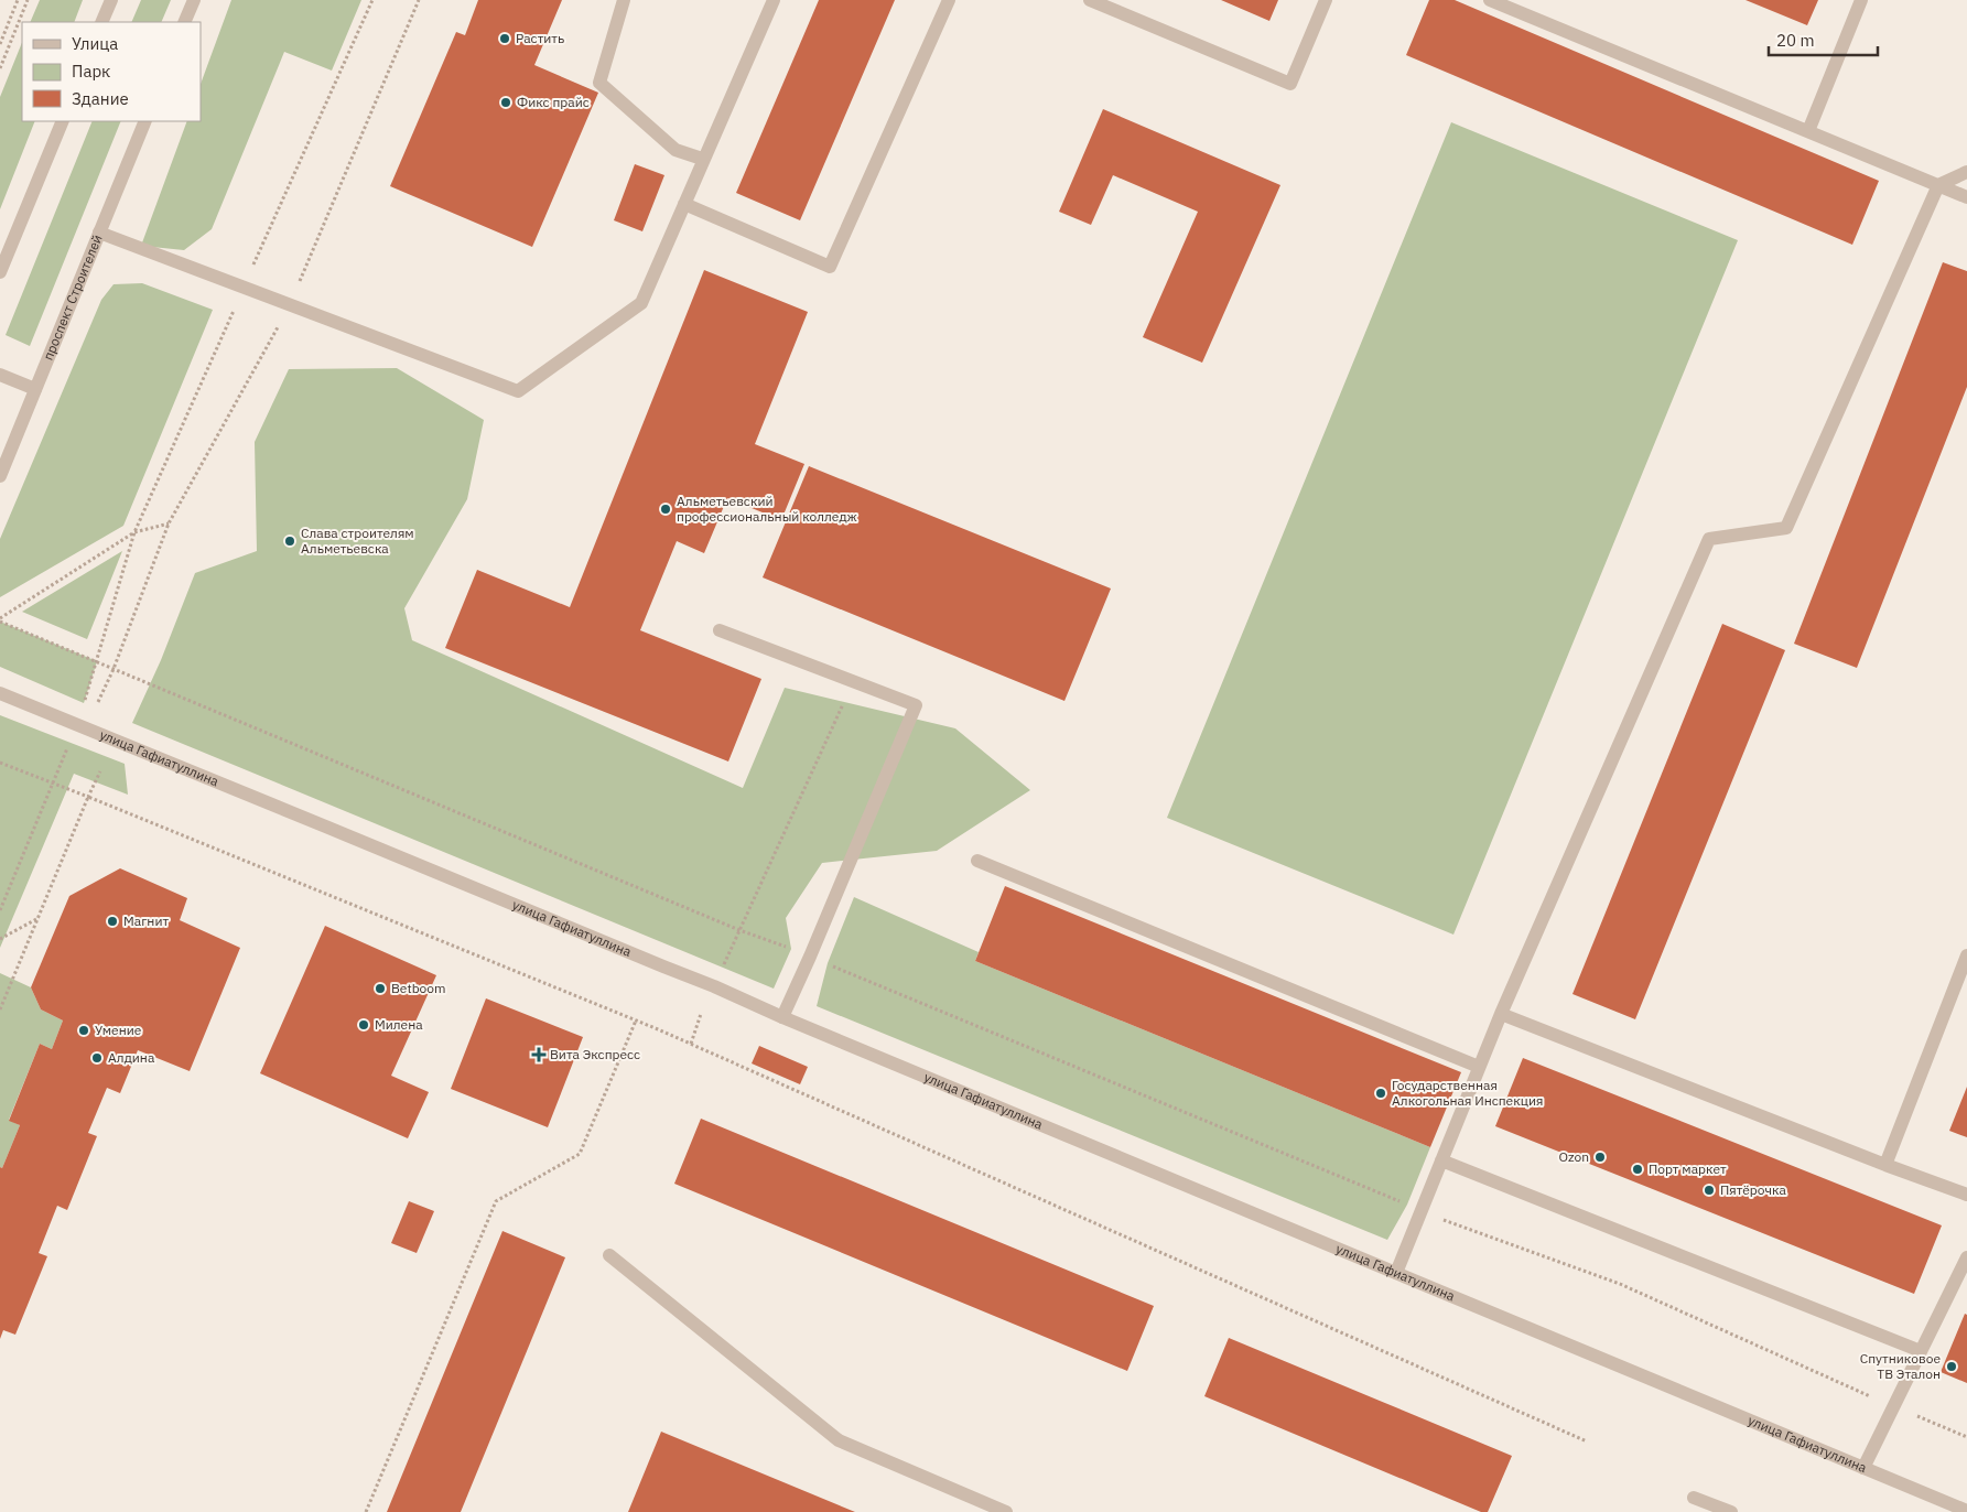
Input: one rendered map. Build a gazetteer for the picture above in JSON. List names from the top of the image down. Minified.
{"streets":{"street":["проспект Строителей","улица Гафиатуллина"]},"places":{"other":["Растить","Фикс прайс","Альметьевский профессиональный колледж","Слава строителям Альметьевска","Магнит","Betboom","Милена","Умение","Алдина","Государственная Алкогольная Инспекция","Ozon","Порт маркет","Пятёрочка","Спутниковое ТВ Эталон"],"health":["Вита Экспресс"]},"legend":["Улица","Парк","Здание"],"scale_bar":"20 m"}
